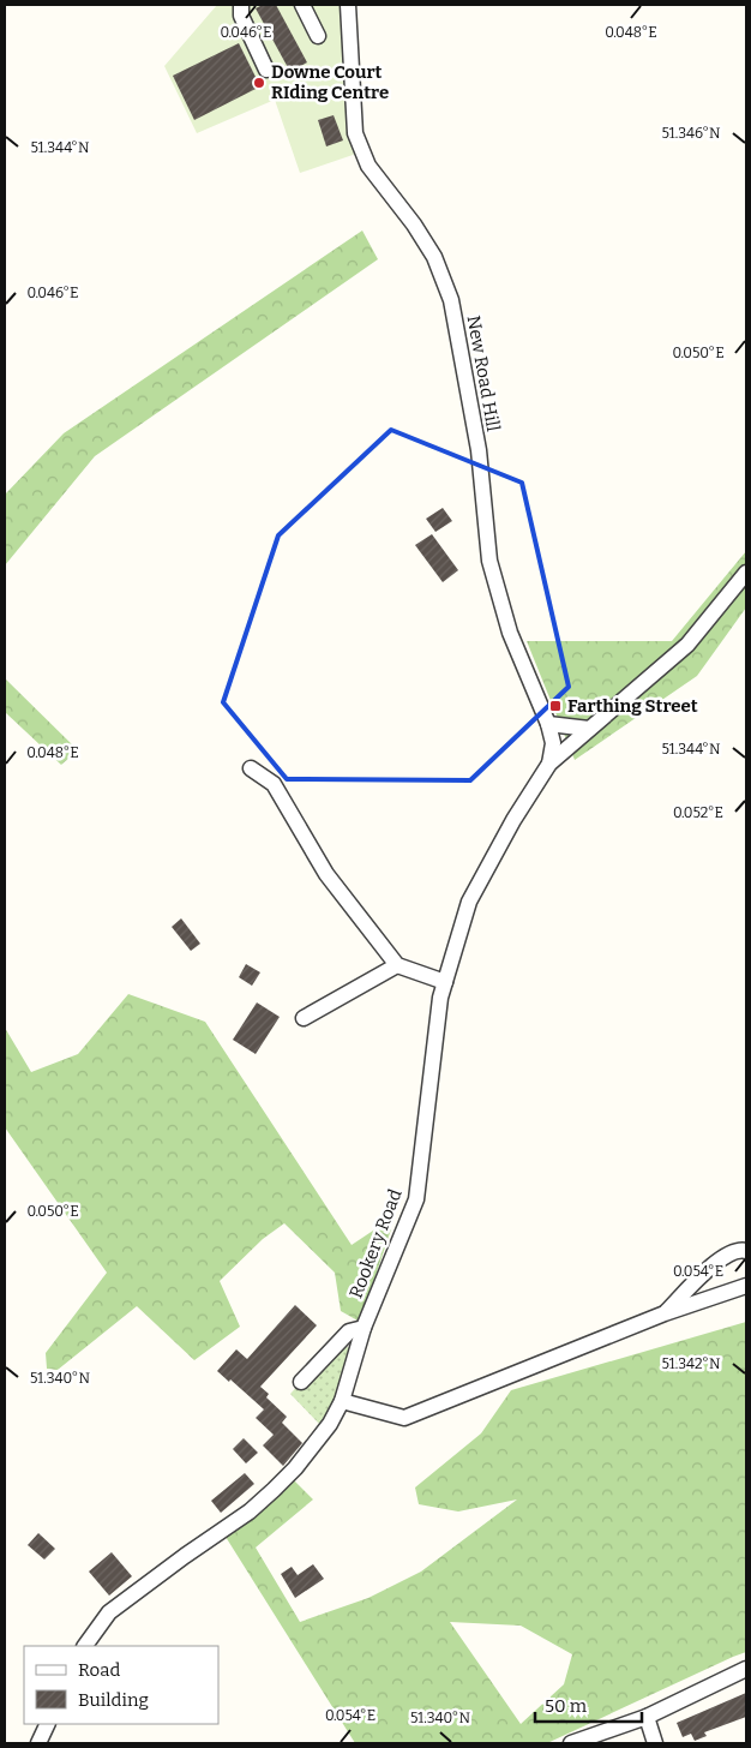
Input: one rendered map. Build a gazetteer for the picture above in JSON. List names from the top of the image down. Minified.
{"streets":{"street":["New Road Hill","Rookery Road"]},"crossings":[["New Road Hill","Rookery Road"]],"places":{"other":["Downe Court RIding Centre"],"transit":["Farthing Street"]},"legend":["Road","Building"],"scale_bar":"50 m","coordinates":["0.046°E","0.048°E","51.346°N","51.344°N","0.050°E","0.052°E","0.054°E","51.342°N","51.340°N"]}
